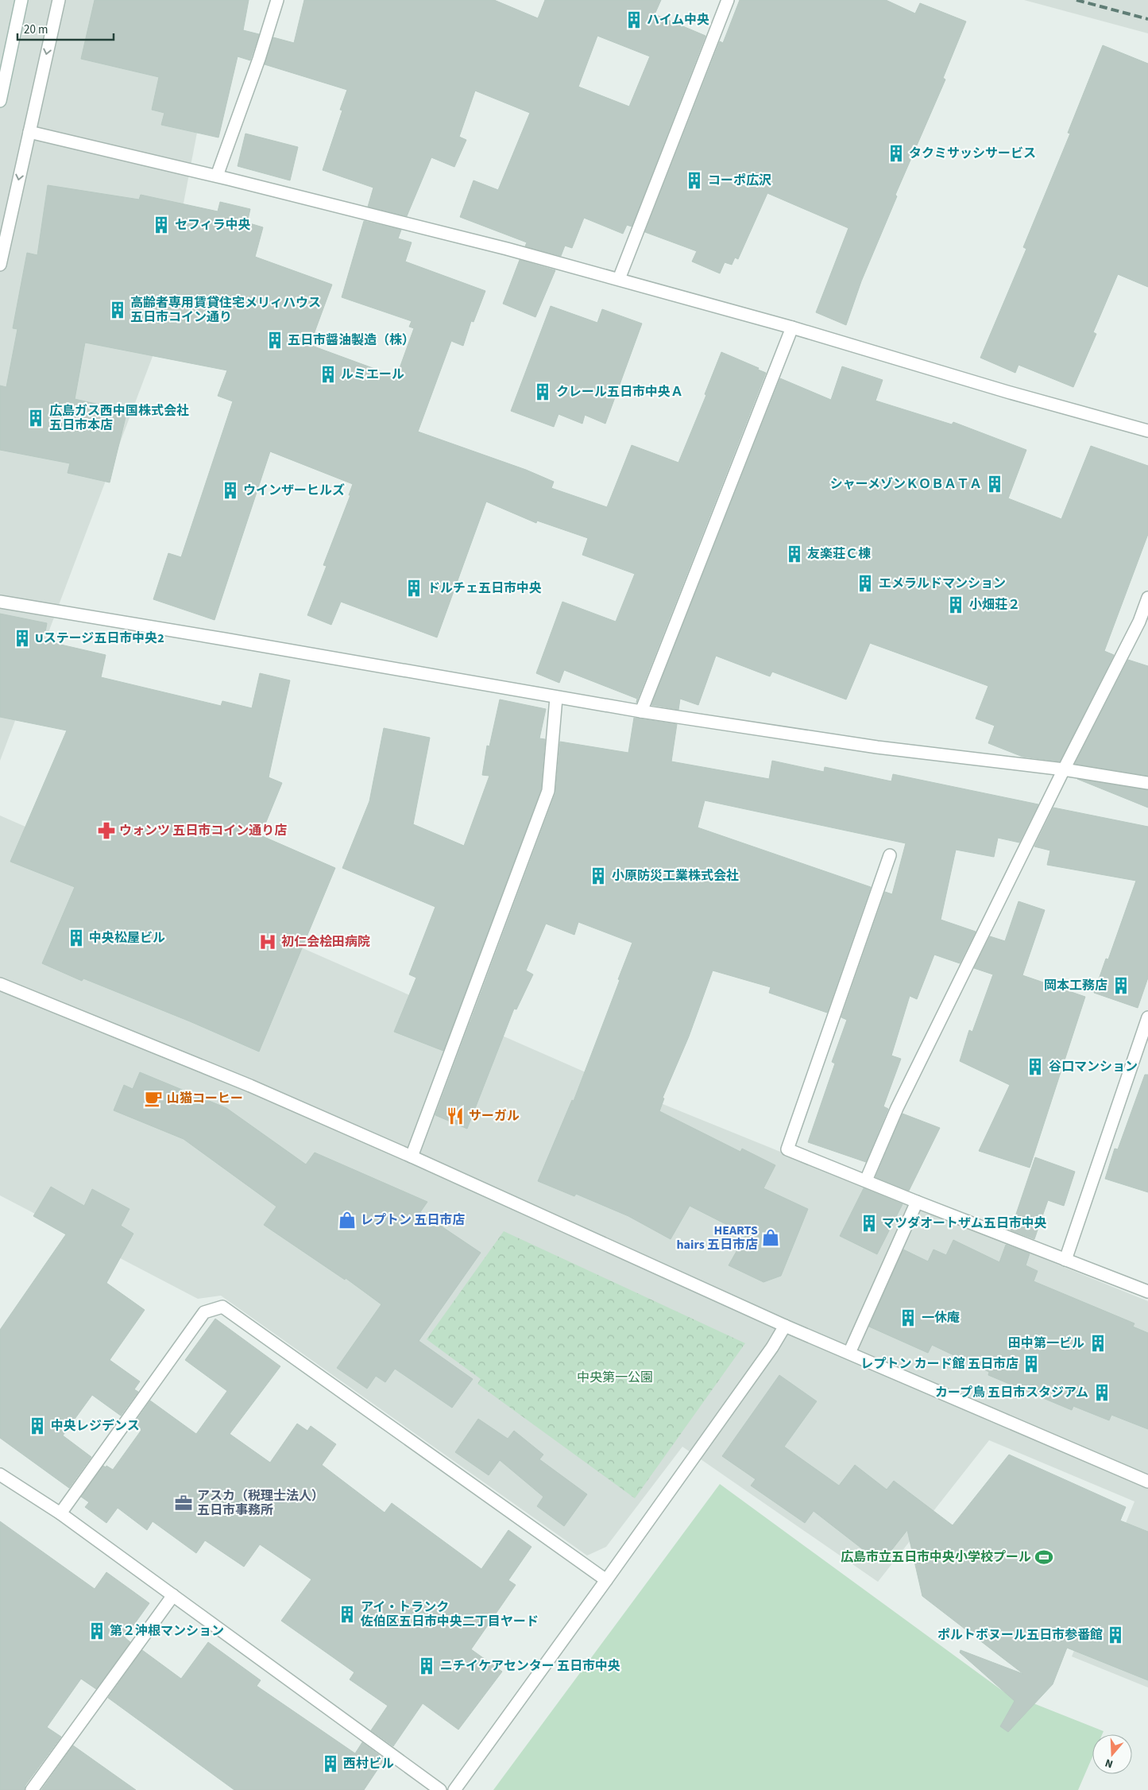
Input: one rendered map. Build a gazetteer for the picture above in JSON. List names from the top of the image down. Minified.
{"parks":["中央第一公園"],"places":{"building":["ハイム中央","タクミサッシサービス","コーポ広沢","セフィラ中央","高齢者専用賃貸住宅メリィハウス 五日市コイン通り","五日市醤油製造（株）","ルミエール","クレール五日市中央Ａ","広島ガス西中国株式会社 五日市本店","シャーメゾンＫＯＢＡＴＡ","ウインザーヒルズ","友楽荘Ｃ棟","エメラルドマンション","ドルチェ五日市中央","小畑荘２","Uステージ五日市中央2","小原防災工業株式会社","中央松屋ビル","岡本工務店","谷口マンション","マツダオートザム五日市中央","一休庵","田中第一ビル","レプトン カード館 五日市店","カープ鳥 五日市スタジアム","中央レジデンス","アイ・トランク 佐伯区五日市中央二丁目ヤード","第２沖根マンション","ポルトボヌール五日市参番館","ニチイケアセンター 五日市中央","西村ビル"],"pharmacy":["ウォンツ 五日市コイン通り店"],"hospital":["初仁会桧田病院"],"cafe":["山猫コーヒー"],"restaurant":["サーガル"],"shop":["レプトン 五日市店","HEARTS hairs 五日市店"],"office":["アスカ（税理士法人） 五日市事務所"],"sports":["広島市立五日市中央小学校プール"]},"scale_bar":"20 m","north":"bottom"}
